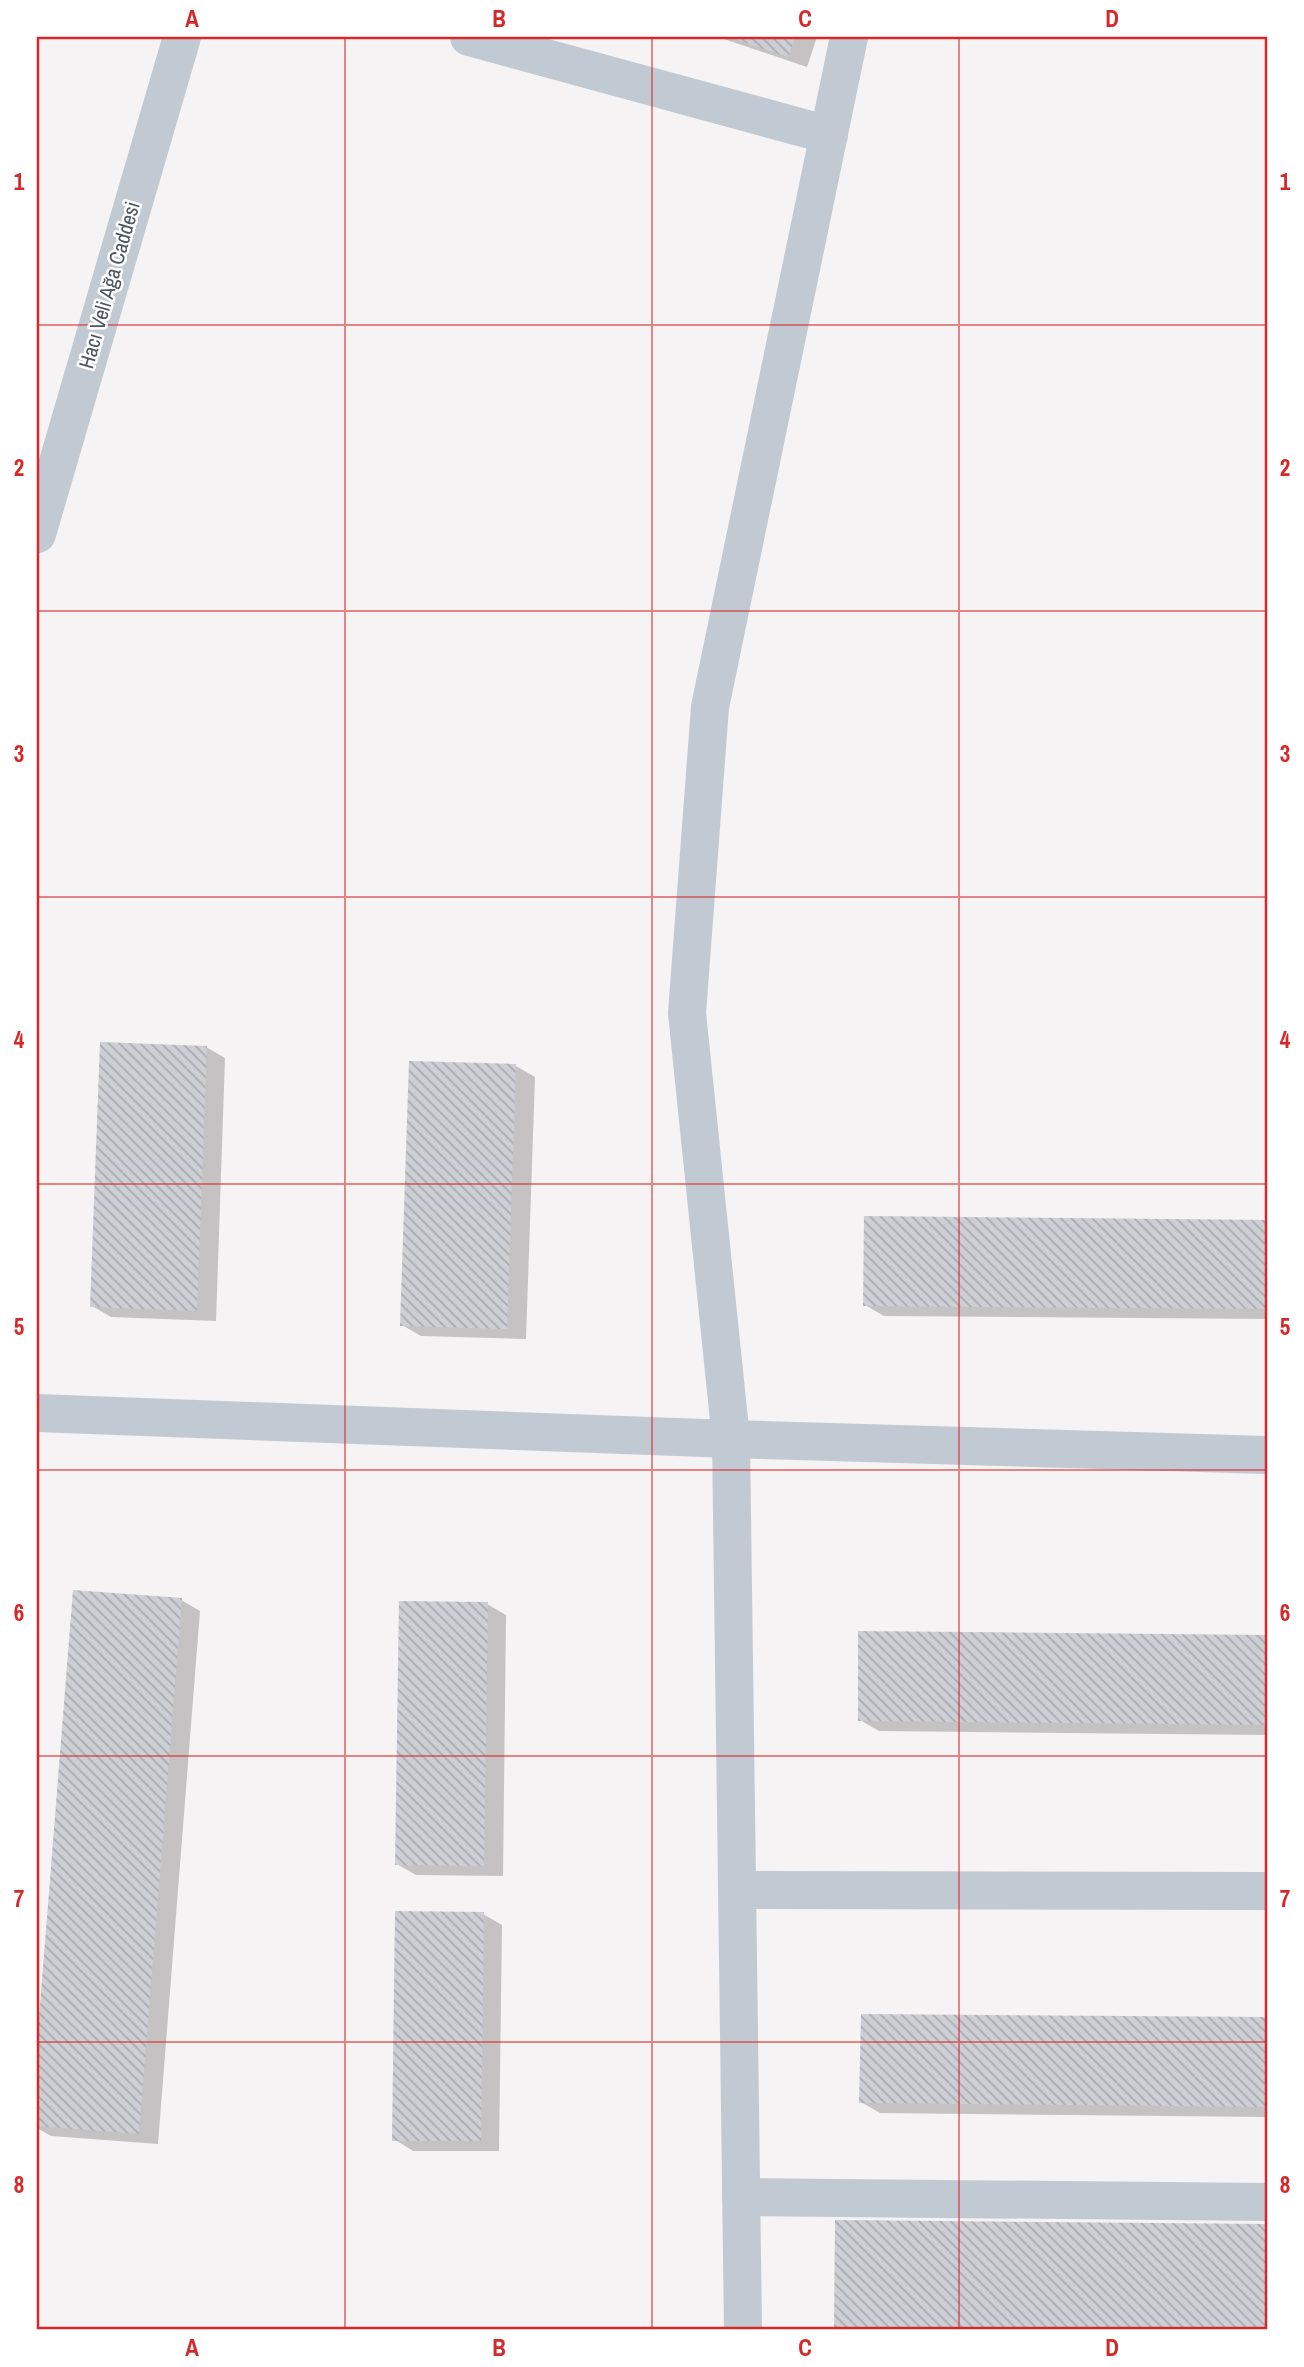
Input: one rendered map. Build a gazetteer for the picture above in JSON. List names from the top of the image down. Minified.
{"streets":{"street":["Hacı Veli Ağa Caddesi"]},"grid":{"columns":["A","B","C","D"],"rows":["1","2","3","4","5","6","7","8"]}}
